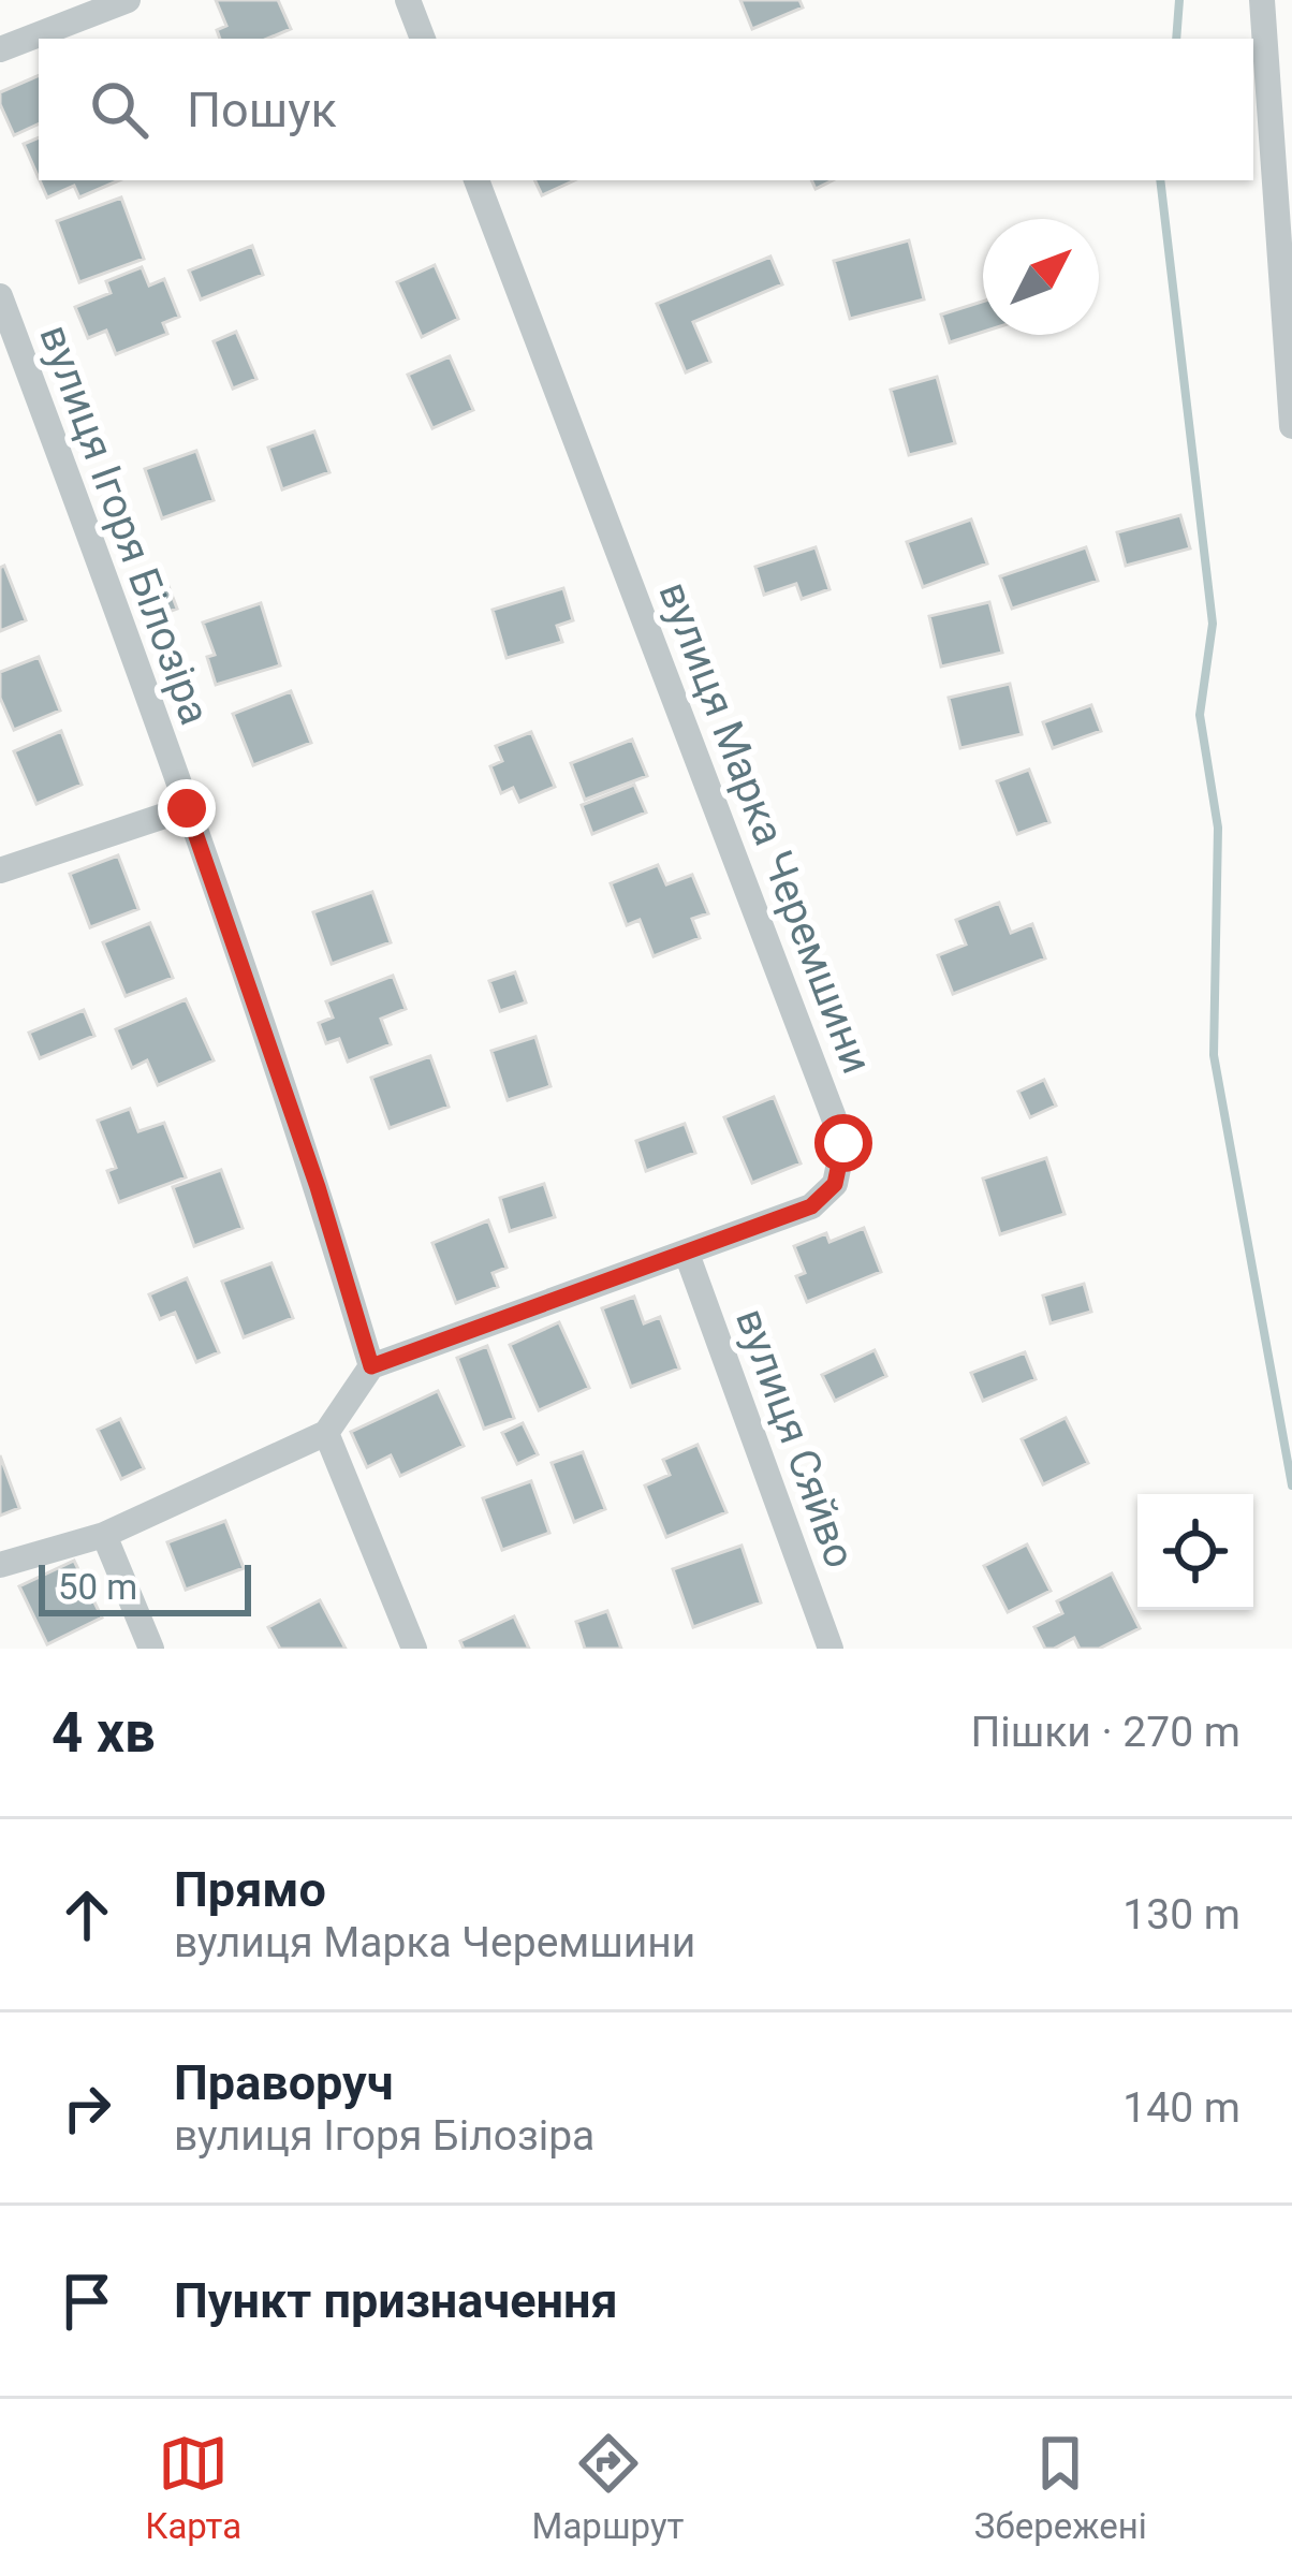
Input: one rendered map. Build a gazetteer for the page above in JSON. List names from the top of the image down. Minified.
{"streets":{"street":["вулиця Ігоря Білозіра","вулиця Марка Черемшини","вулиця Сяйво"]},"crossings":[["вулиця Ігоря Білозіра","вулиця Марка Черемшини"],["вулиця Марка Черемшини","вулиця Сяйво"]],"scale_bar":"50 m","north":"top right","page":{"search":"Пошук","scale":"50 m","heading":["4 хв","Пішки · 270 m"],"list":[["Прямо","вулиця Марка Черемшини","130 m"],["Праворуч","вулиця Ігоря Білозіра","140 m"],"Пункт призначення"],"nav":["Карта","Маршрут","Збережені"]}}
